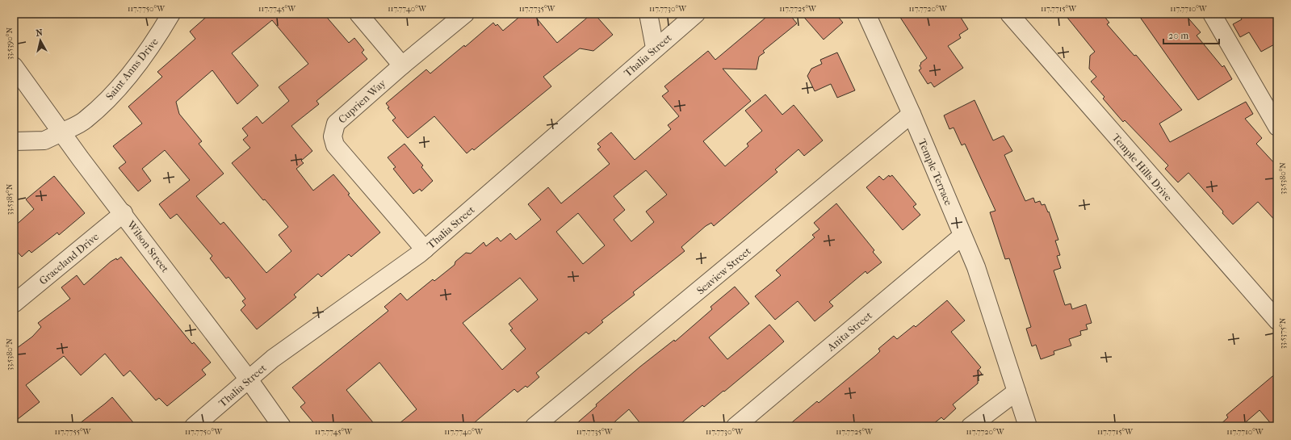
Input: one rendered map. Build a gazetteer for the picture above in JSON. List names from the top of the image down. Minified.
{"streets":{"street":["Thalia Street","Saint Anns Drive","Cuprien Way","Temple Hills Drive","Temple Terrace","Wilson Street","Graceland Drive","Seaview Street","Anita Street"]},"crossings":[["Thalia Street","Cuprien Way"],["Thalia Street","Wilson Street"],["Saint Anns Drive","Wilson Street"],["Temple Terrace","Seaview Street"],["Temple Terrace","Anita Street"],["Wilson Street","Graceland Drive"]],"scale_bar":"20 m","north":"top","coordinates":["117.7750°W","117.7745°W","117.7740°W","117.7735°W","117.7730°W","117.7725°W","117.7720°W","117.7715°W","117.7710°W","33.5390°N","33.5380°N","33.5385°N","33.5375°N","117.7755°W"]}
